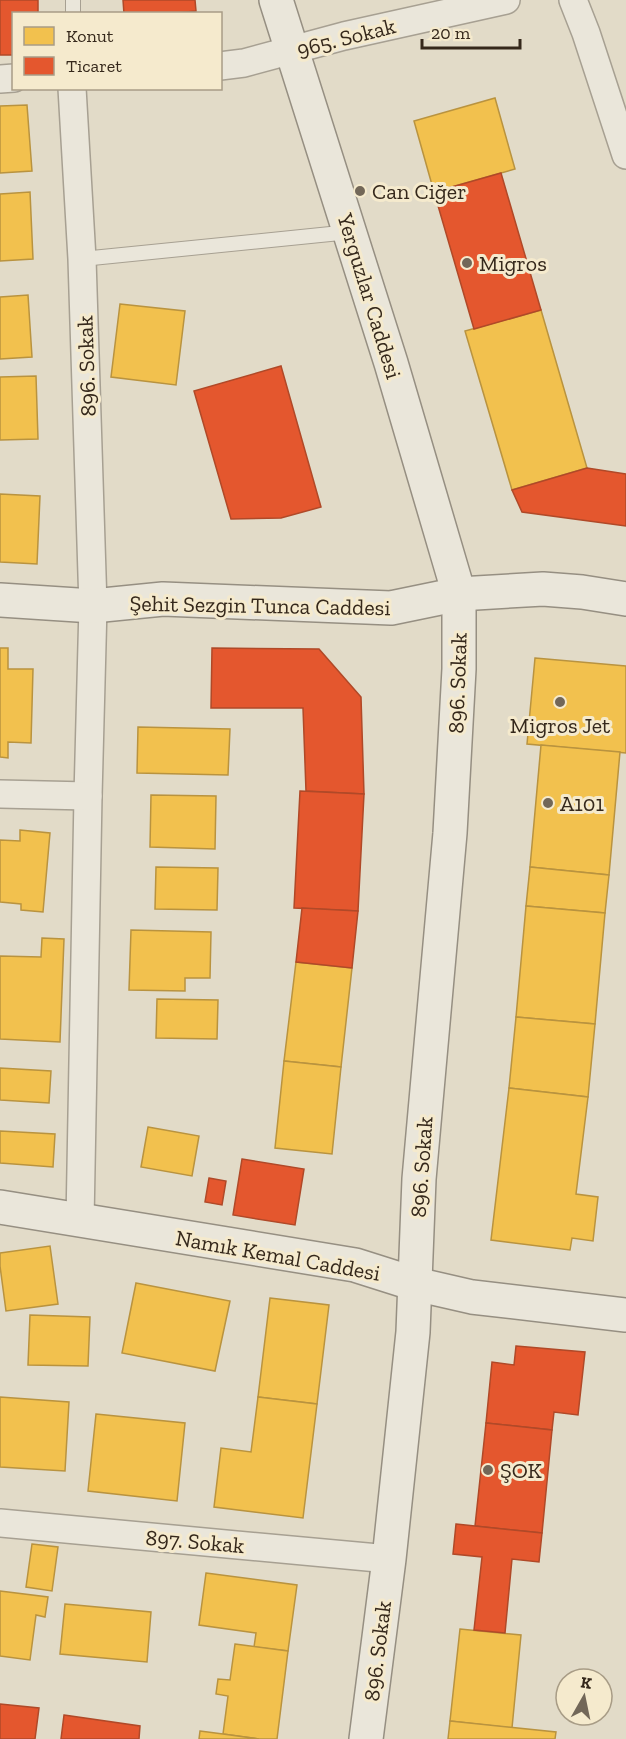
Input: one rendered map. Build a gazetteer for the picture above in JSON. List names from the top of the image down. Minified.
{"streets":{"street":["965. Sokak","Yerguzlar Caddesi","896. Sokak","Şehit Sezgin Tunca Caddesi","Namık Kemal Caddesi","897. Sokak"]},"crossings":[["965. Sokak","Yerguzlar Caddesi"],["Yerguzlar Caddesi","896. Sokak"],["Yerguzlar Caddesi","Şehit Sezgin Tunca Caddesi"],["896. Sokak","Şehit Sezgin Tunca Caddesi"],["896. Sokak","Namık Kemal Caddesi"],["896. Sokak","897. Sokak"]],"places":["Can Ciğer","Migros","Migros Jet","A101","ŞOK"],"legend":["Konut","Ticaret"],"scale_bar":"20 m","north":"top"}
